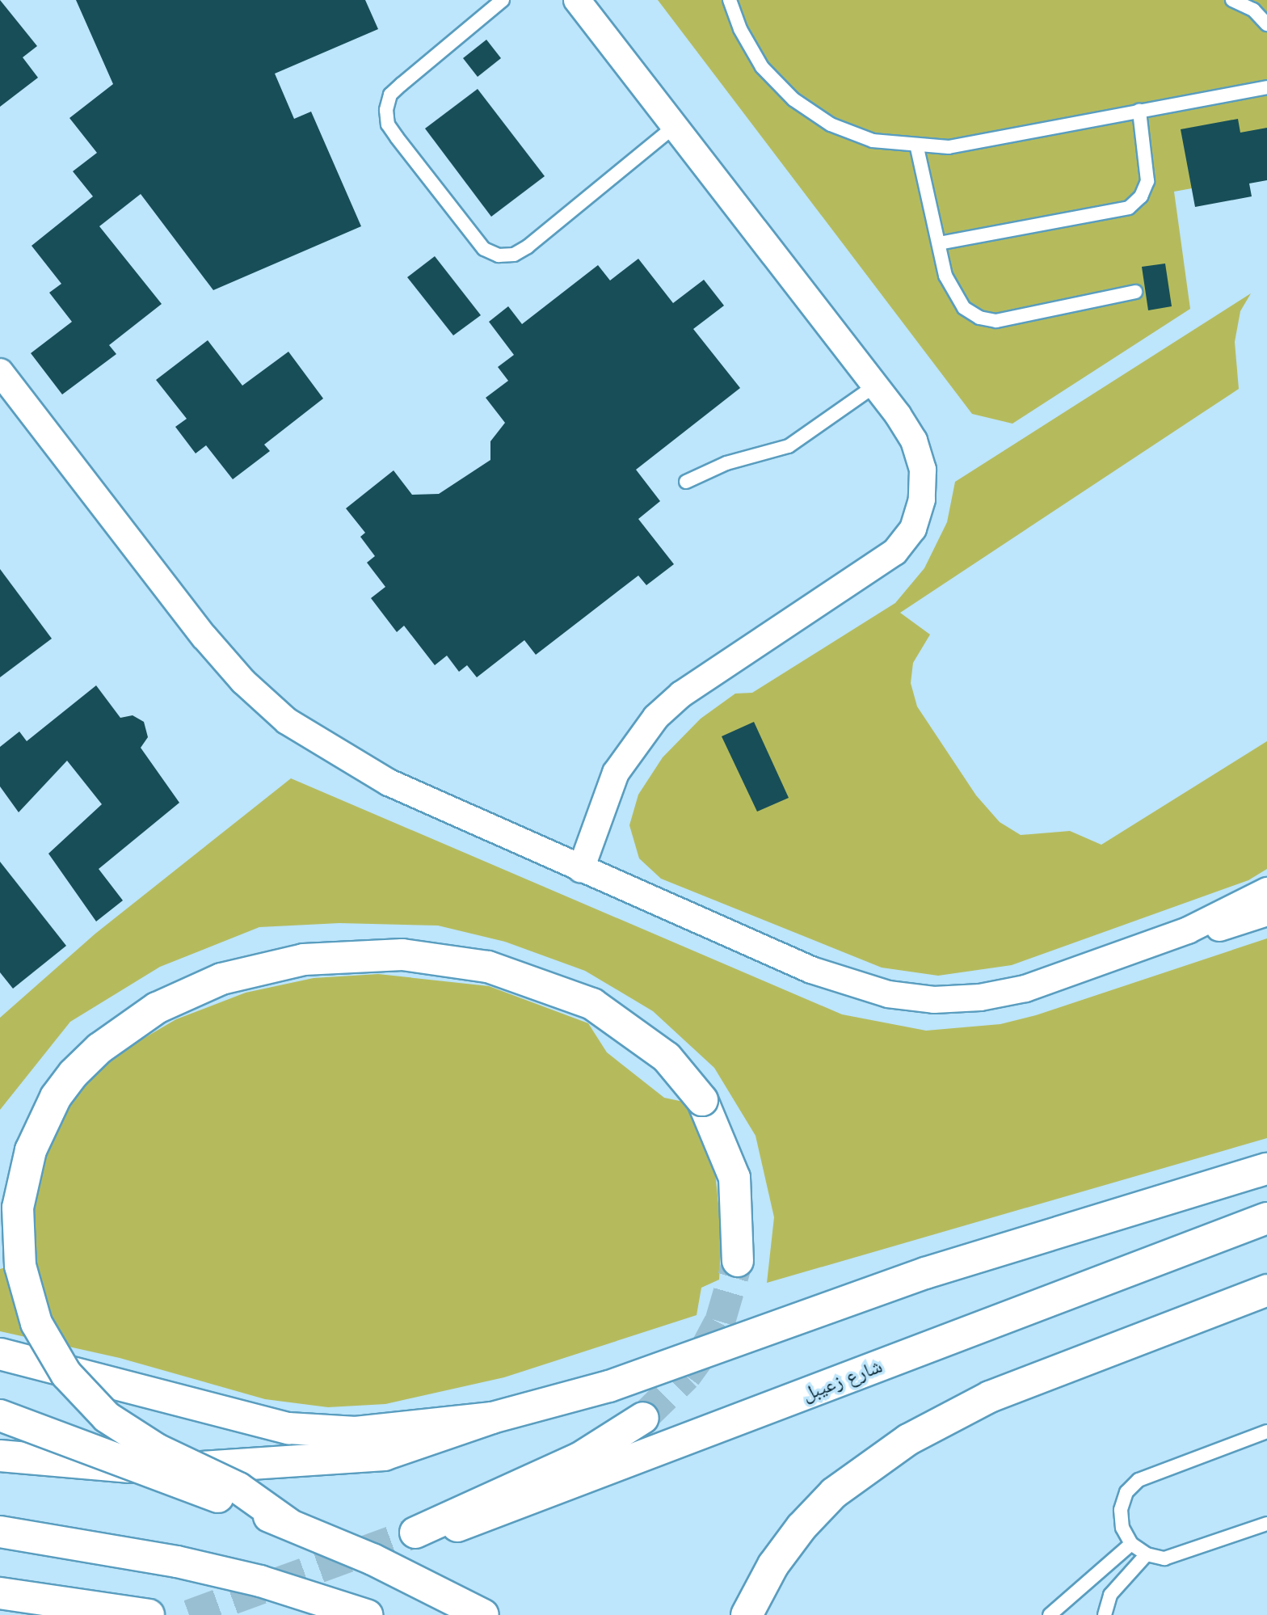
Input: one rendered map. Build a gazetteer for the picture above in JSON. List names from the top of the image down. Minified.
{"streets":{"main road":["شارع زعيبل"]}}
